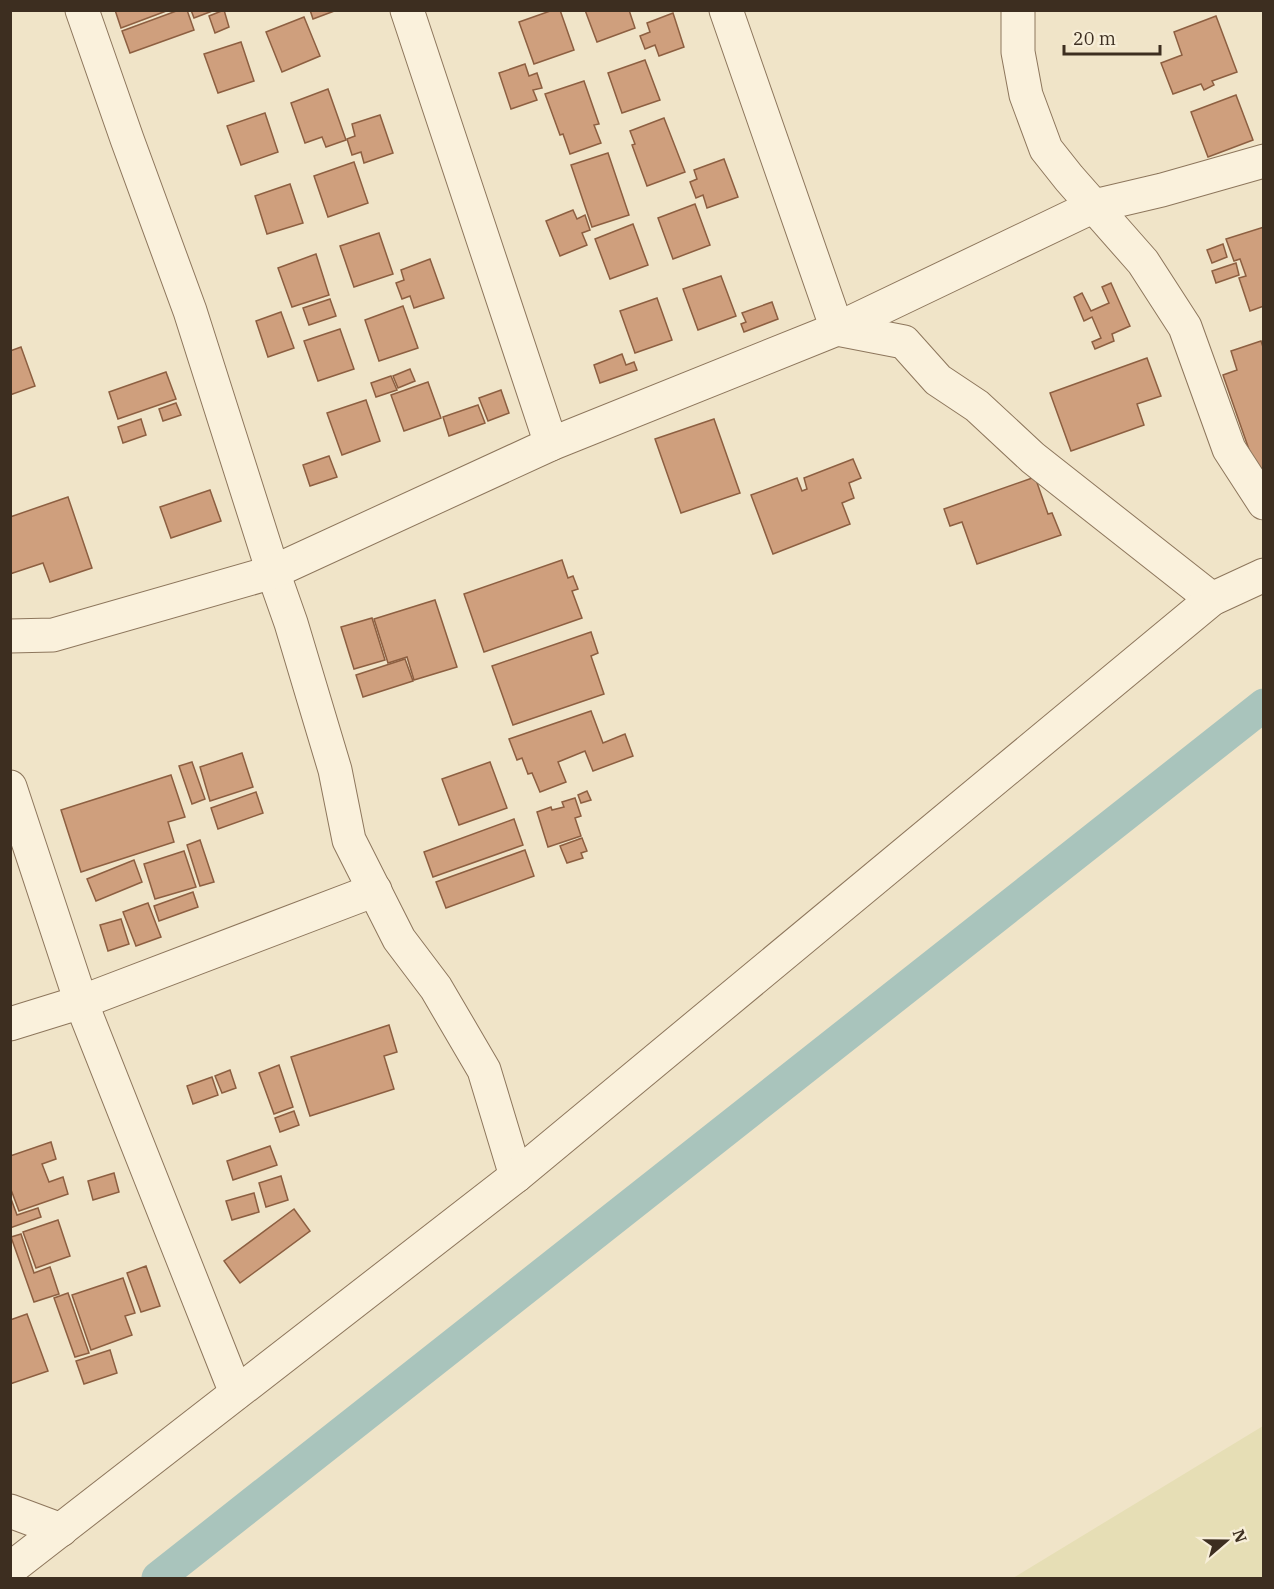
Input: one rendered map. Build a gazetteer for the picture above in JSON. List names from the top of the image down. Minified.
{"scale_bar":"20 m","north":"right"}
